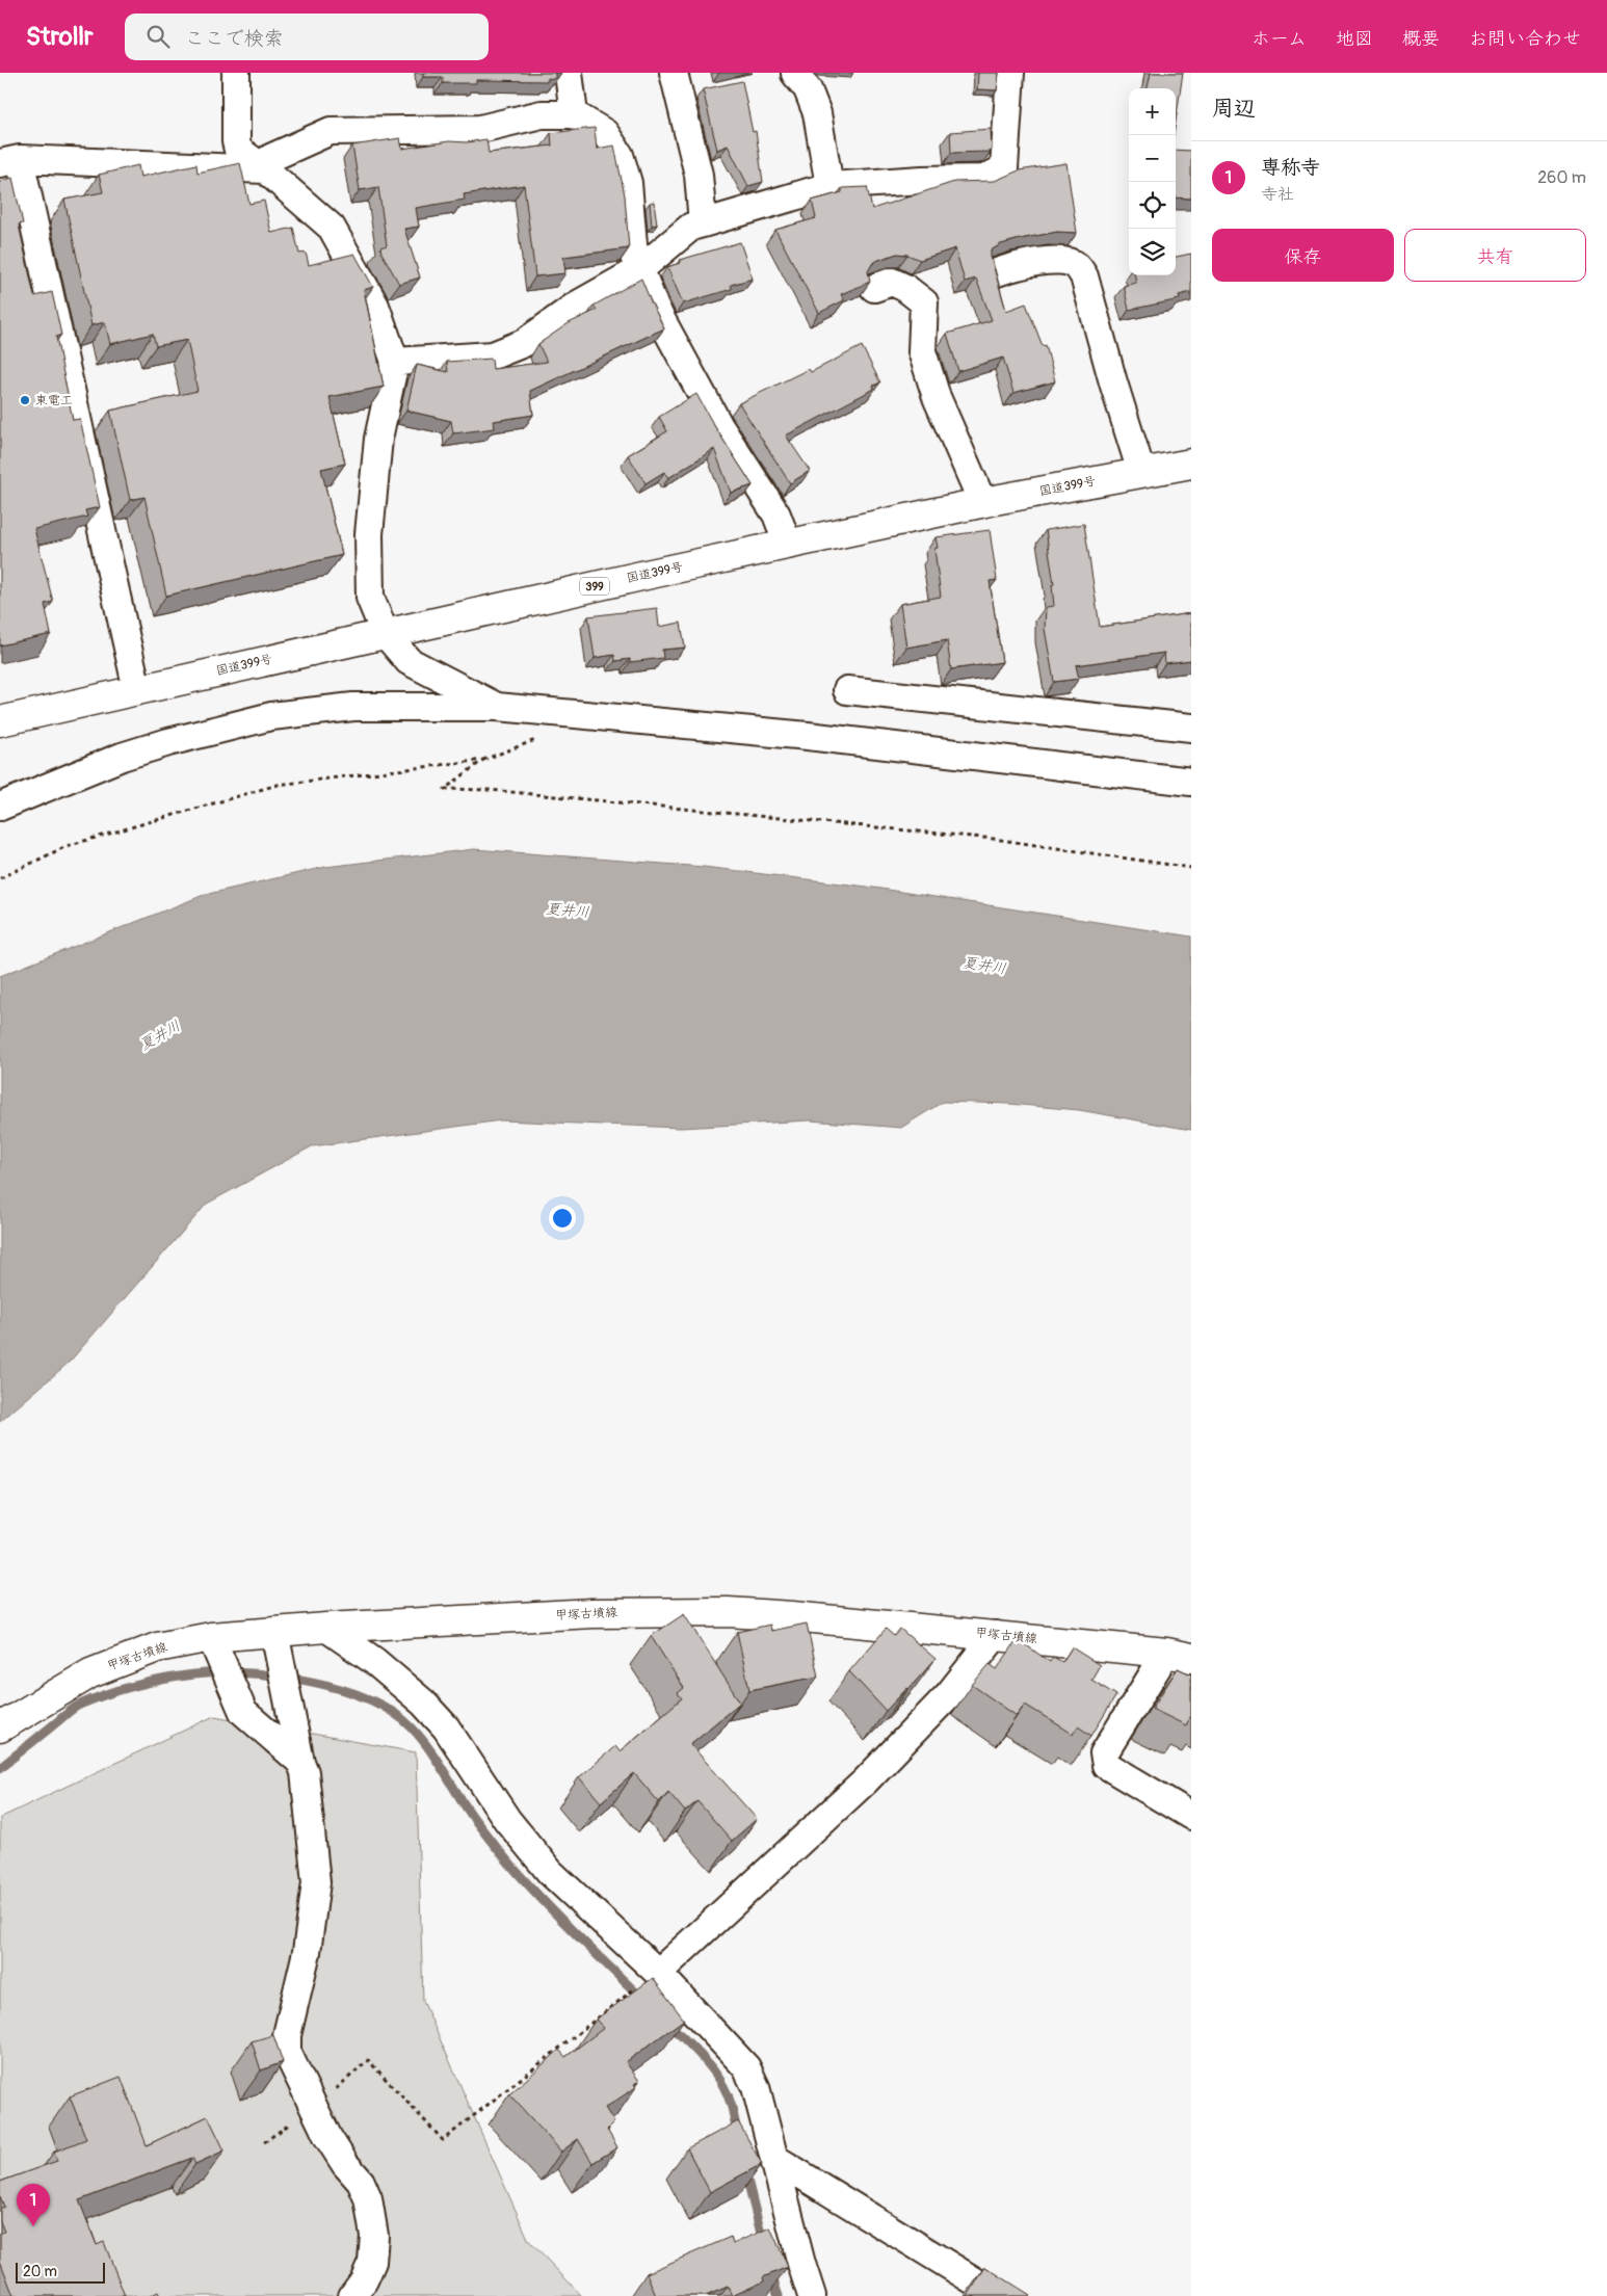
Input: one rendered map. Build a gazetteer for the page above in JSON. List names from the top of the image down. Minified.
{"streets":{"main road":["国道399号","399","甲塚古墳線"]},"water":["夏井川"],"places":["東電工"],"scale_bar":"20 m","page":{"header":"Strollr","search":"ここで検索","nav":["ホーム","地図","概要","お問い合わせ"],"heading":"周辺","map_buttons":["+","−"],"list":[{"mark":"1","name":"専称寺","note":"寺社","value":"260 m"}],"buttons":["保存","共有"],"pins":"1","scale":"20 m"}}
